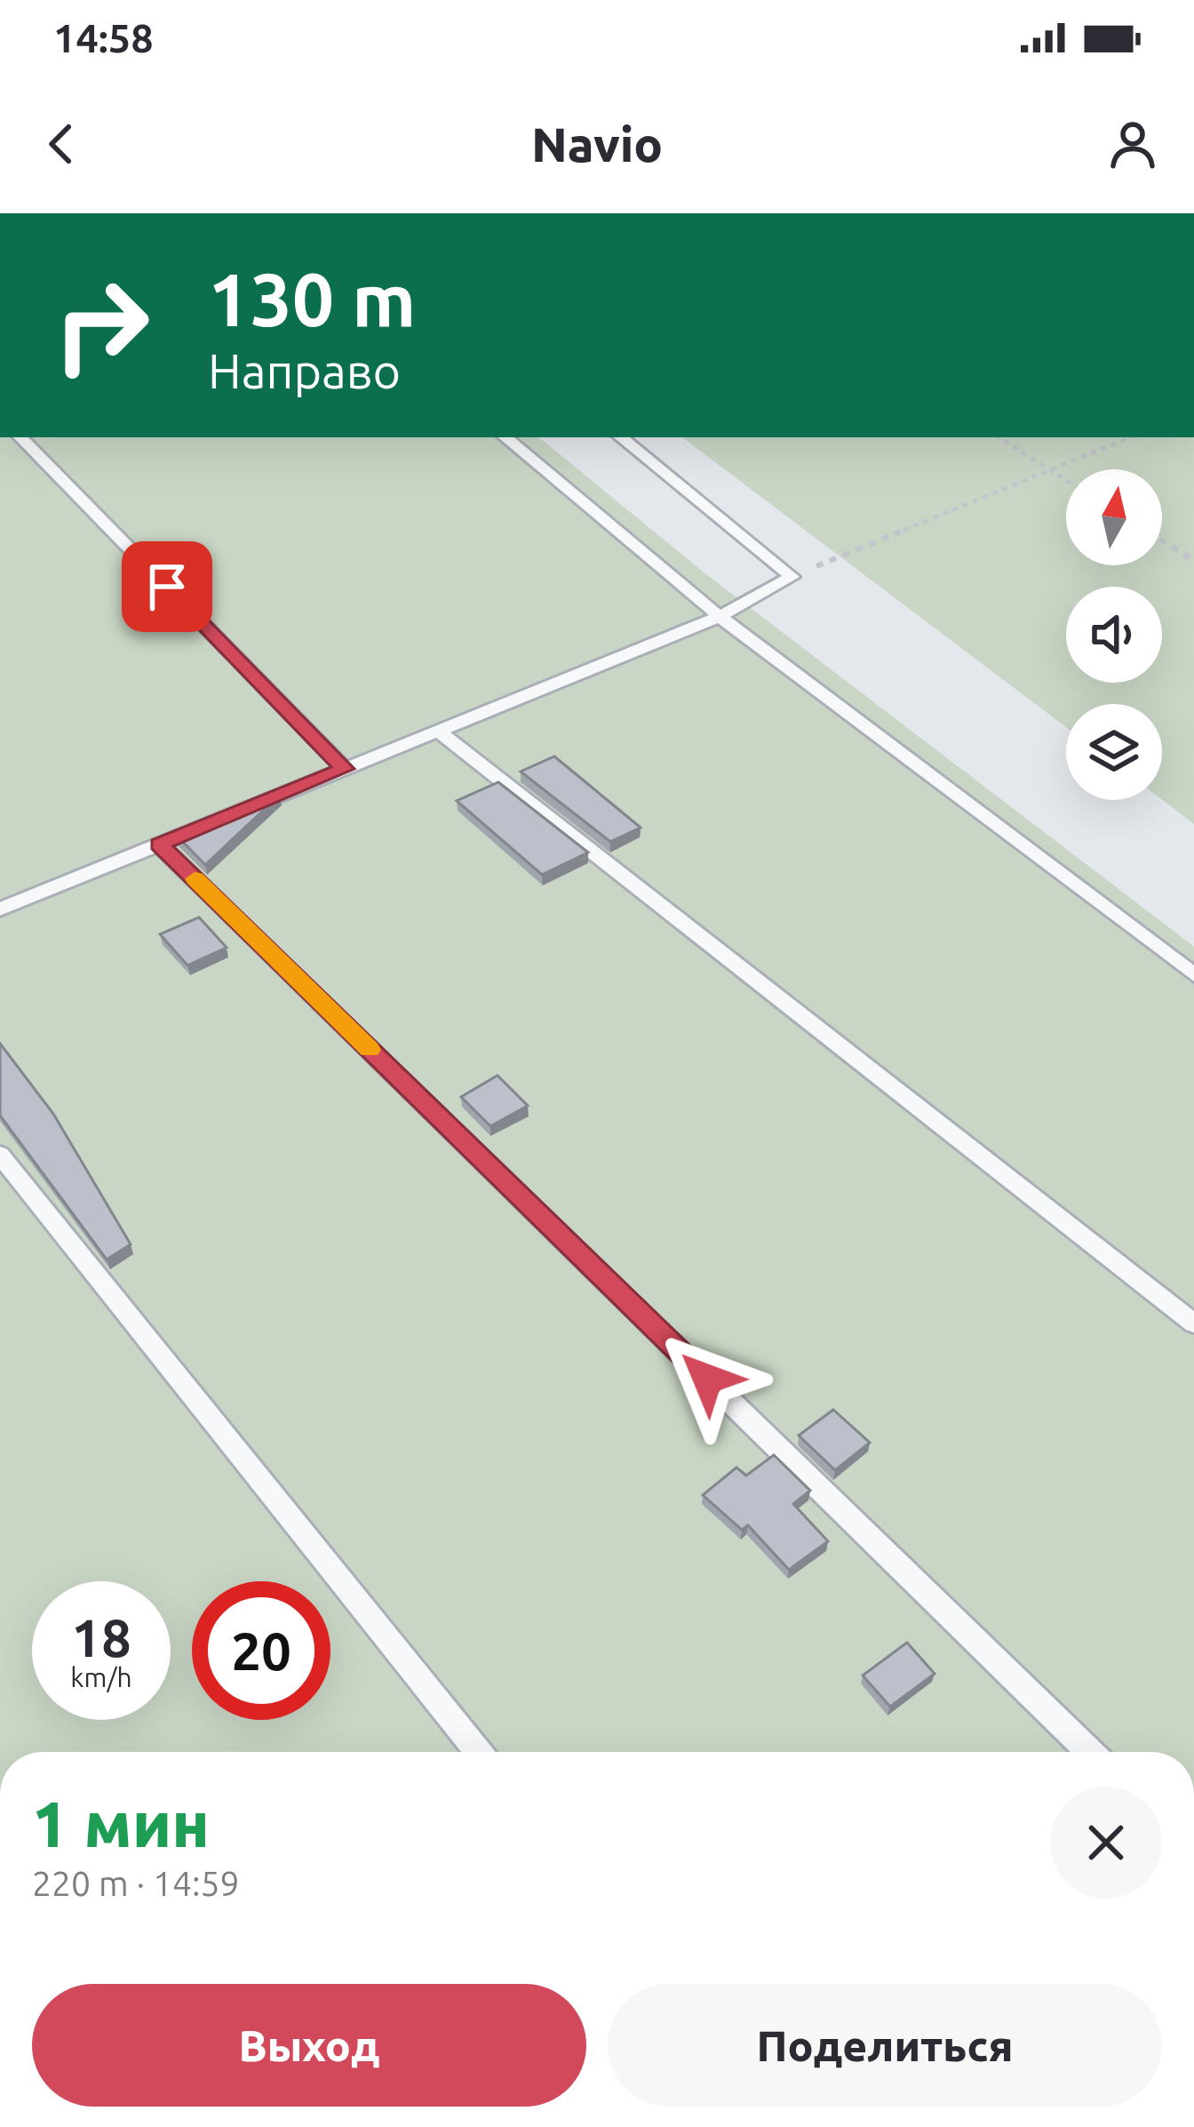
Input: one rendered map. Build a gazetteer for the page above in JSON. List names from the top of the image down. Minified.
{"north":"top","page":{"status":"14:58","header":"Navio","turn":["130 m","Направо"],"speed":"18 km/h","limit":"20","heading":["1 мин","220 m · 14:59"],"buttons":["Выход","Поделиться"]}}
